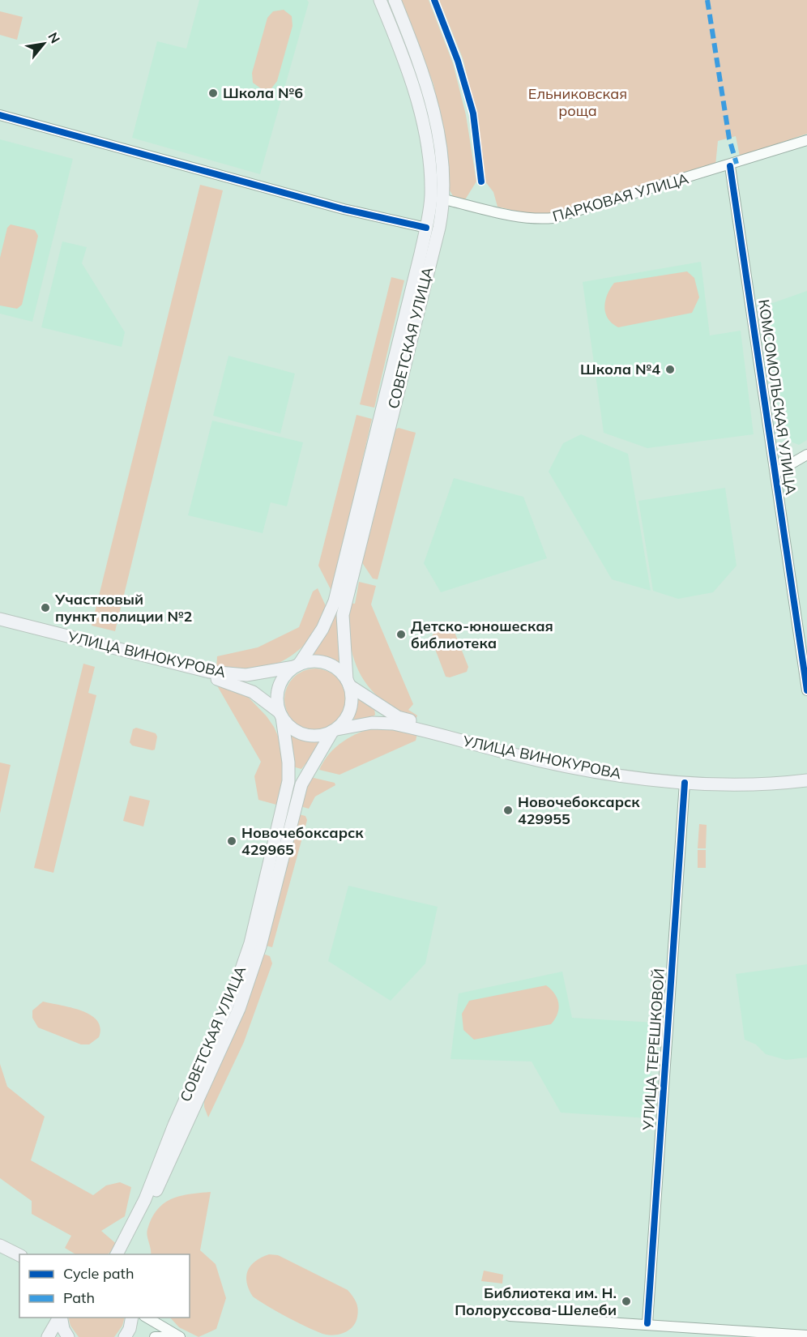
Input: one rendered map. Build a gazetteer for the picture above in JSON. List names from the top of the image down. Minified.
{"streets":{"main road":["ПАРКОВАЯ УЛИЦА","СОВЕТСКАЯ УЛИЦА","УЛИЦА ВИНОКУРОВА"],"street":["КОМСОМОЛЬСКАЯ УЛИЦА","УЛИЦА ТЕРЕШКОВОЙ"]},"crossings":[["ПАРКОВАЯ УЛИЦА","СОВЕТСКАЯ УЛИЦА"],["ПАРКОВАЯ УЛИЦА","КОМСОМОЛЬСКАЯ УЛИЦА"],["СОВЕТСКАЯ УЛИЦА","УЛИЦА ВИНОКУРОВА"],["УЛИЦА ВИНОКУРОВА","УЛИЦА ТЕРЕШКОВОЙ"]],"parks":["Ельниковская роща"],"places":["Школа №6","Школа №4","Участковый пункт полиции №2","Детско-юношеская библиотека","Новочебоксарск 429955","Новочебоксарск 429965","Библиотека им. Н. Полоруссова-Шелеби"],"legend":["Cycle path","Path"],"north":"top right"}
